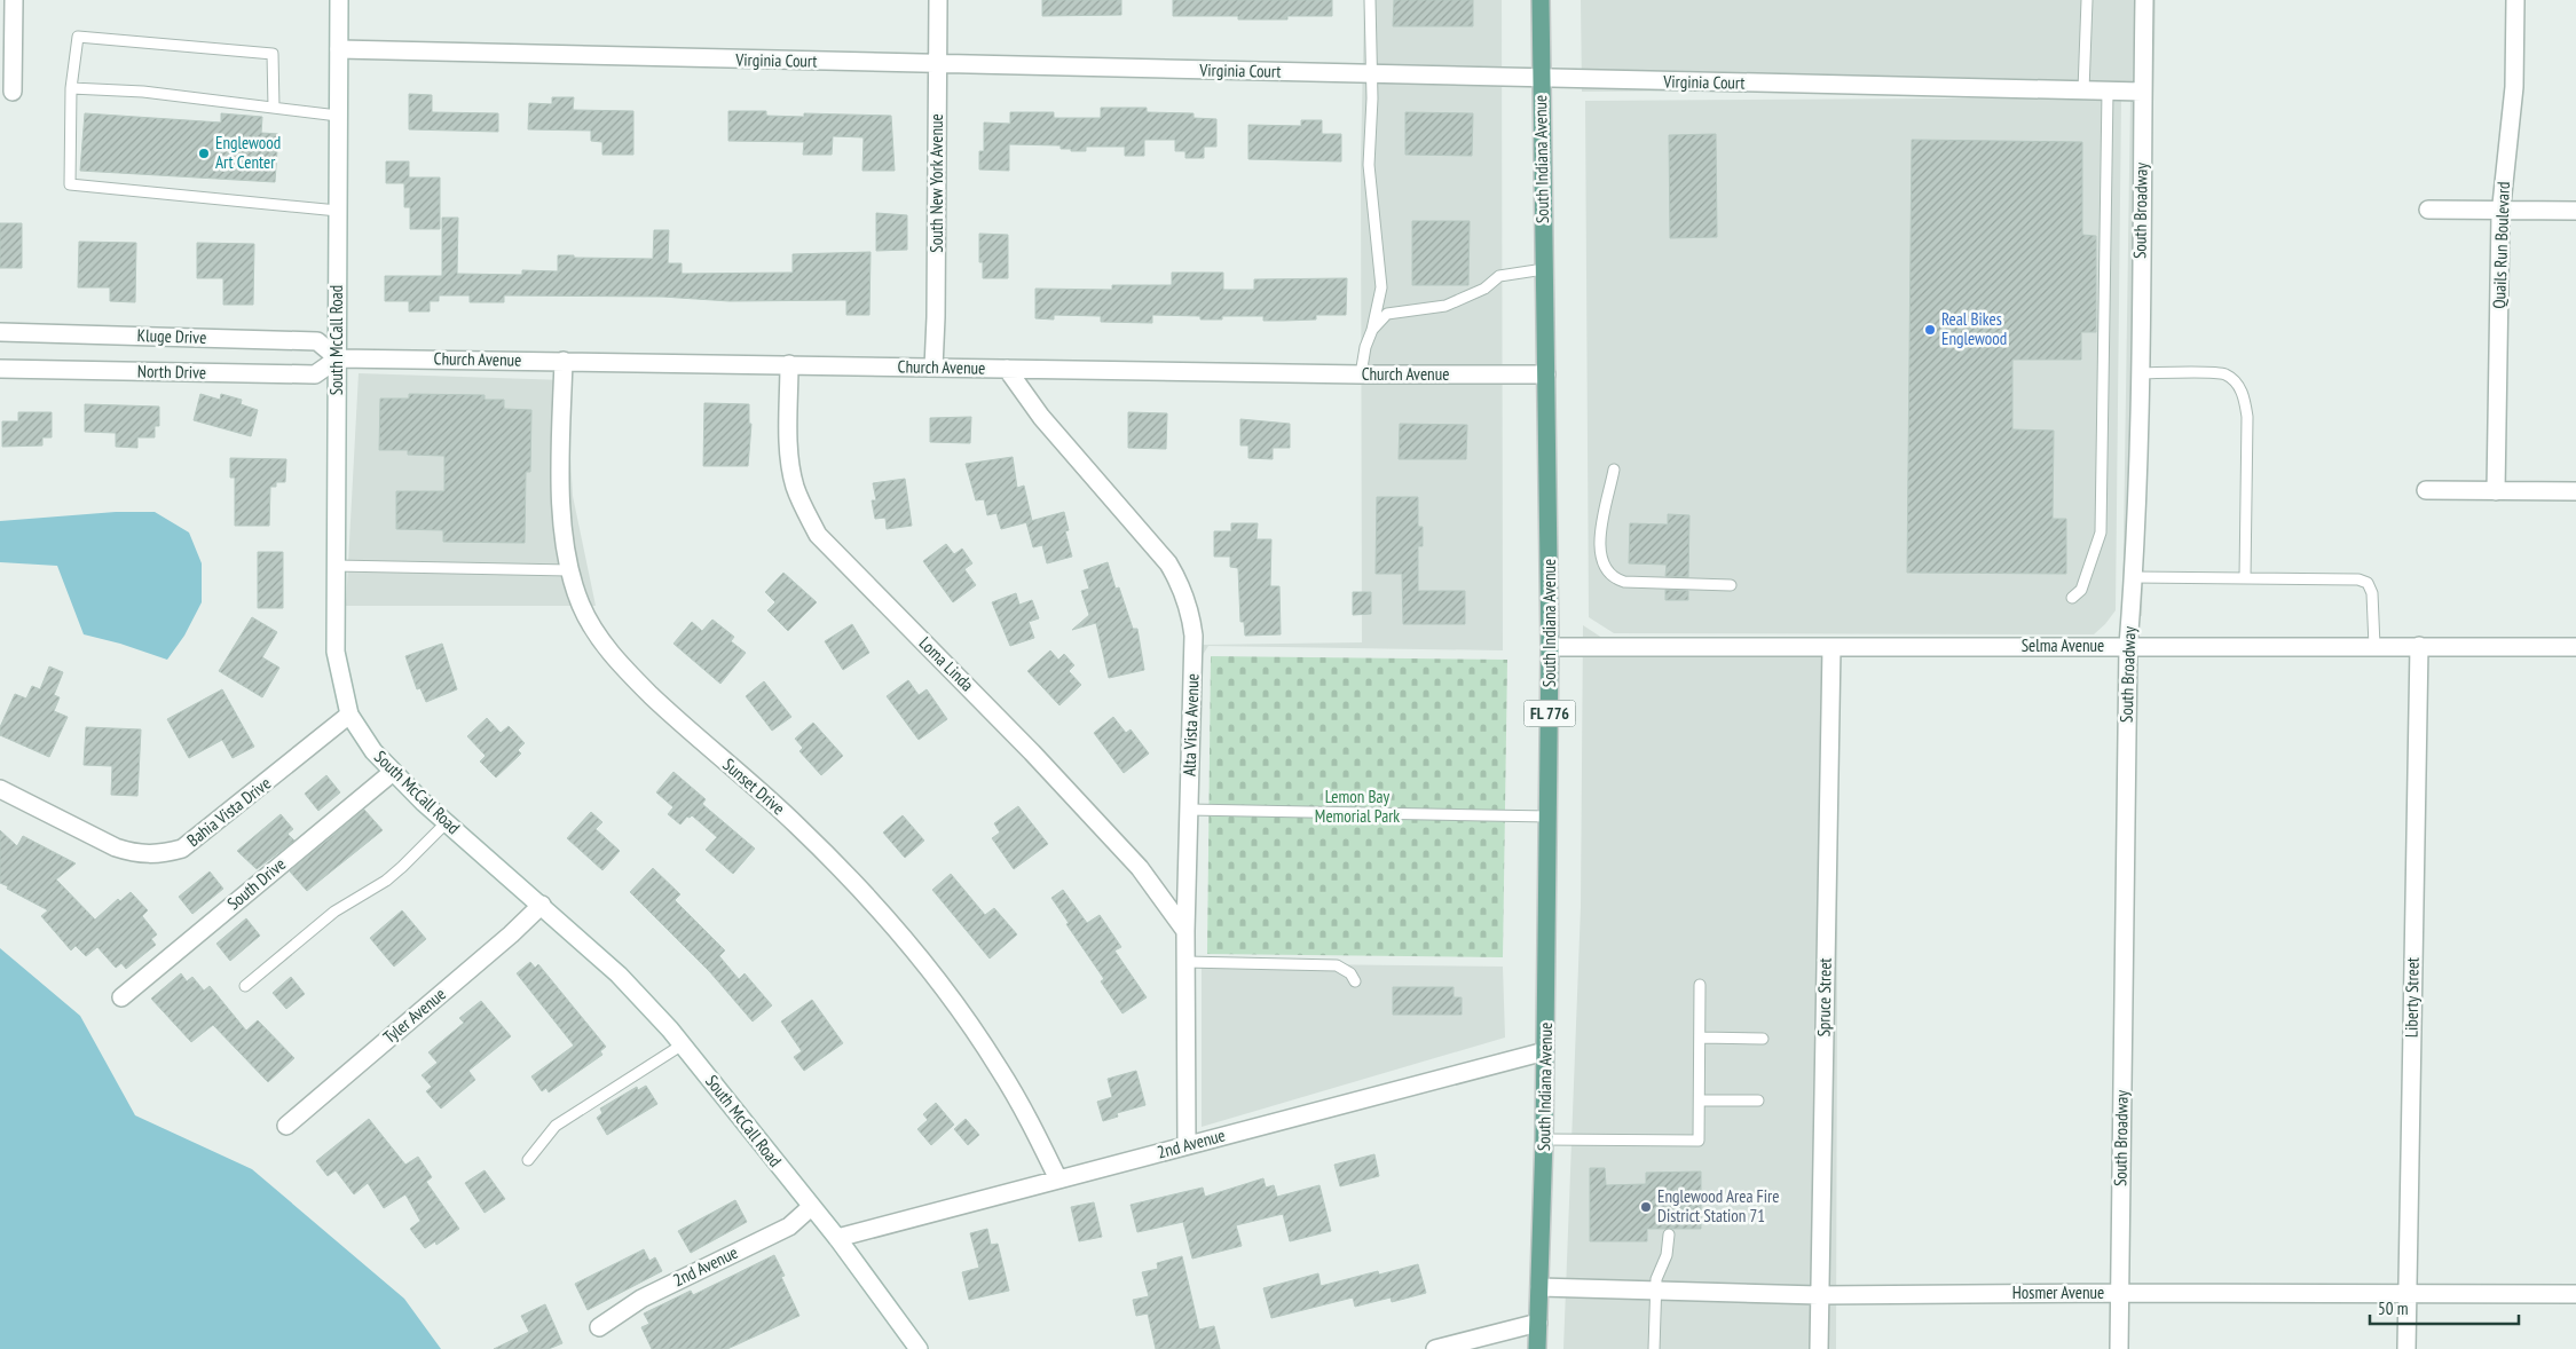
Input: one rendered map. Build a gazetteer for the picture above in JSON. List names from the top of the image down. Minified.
{"streets":{"main road":["South Indiana Avenue","FL 776"],"street":["Virginia Court","South New York Avenue","South Broadway","Quails Run Boulevard","Kluge Drive","South McCall Road","Church Avenue","North Drive","Selma Avenue","Loma Linda","Alta Vista Avenue","Sunset Drive","Bahia Vista Drive","South Drive","Spruce Street","Liberty Street","Tyler Avenue","2nd Avenue","Hosmer Avenue"]},"crossings":[["Virginia Court","South Indiana Avenue"],["Virginia Court","South New York Avenue"],["Virginia Court","South Broadway"],["Virginia Court","South McCall Road"],["South Indiana Avenue","Church Avenue"],["South Indiana Avenue","Selma Avenue"],["South Indiana Avenue","2nd Avenue"],["South Indiana Avenue","Hosmer Avenue"],["South New York Avenue","Church Avenue"],["South Broadway","Selma Avenue"],["South Broadway","Hosmer Avenue"],["Kluge Drive","South McCall Road"],["Kluge Drive","Church Avenue"],["Kluge Drive","North Drive"],["South McCall Road","Church Avenue"],["South McCall Road","North Drive"],["South McCall Road","Bahia Vista Drive"],["South McCall Road","South Drive"],["South McCall Road","Tyler Avenue"],["South McCall Road","2nd Avenue"],["Church Avenue","North Drive"],["Church Avenue","Loma Linda"],["Church Avenue","Alta Vista Avenue"],["Church Avenue","Sunset Drive"],["Selma Avenue","Spruce Street"],["Selma Avenue","Liberty Street"],["Loma Linda","Alta Vista Avenue"],["Alta Vista Avenue","2nd Avenue"],["Sunset Drive","2nd Avenue"],["Spruce Street","Hosmer Avenue"],["Liberty Street","Hosmer Avenue"]],"parks":["Lemon Bay Memorial Park"],"places":["Englewood Art Center","Real Bikes Englewood","Englewood Area Fire District Station 71"],"scale_bar":"50 m"}
